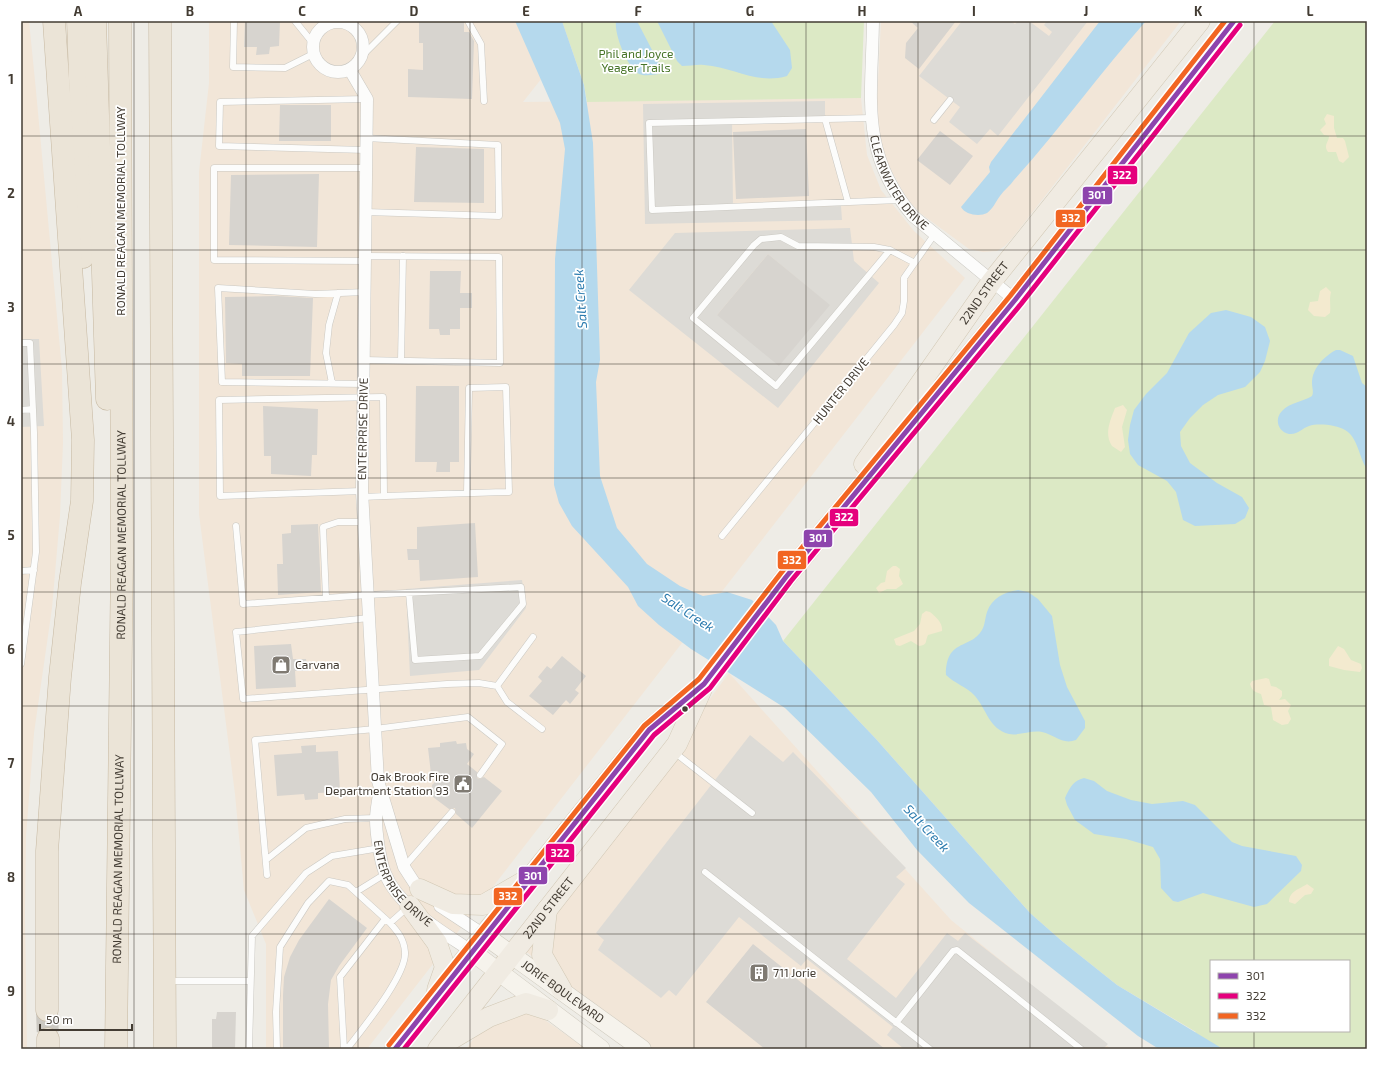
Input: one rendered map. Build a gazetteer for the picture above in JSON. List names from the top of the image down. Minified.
{"streets":{"highway":["RONALD REAGAN MEMORIAL TOLLWAY"],"main road":["22ND STREET","JORIE BOULEVARD"],"street":["CLEARWATER DRIVE","ENTERPRISE DRIVE"],"lane":["HUNTER DRIVE"]},"crossings":[["CLEARWATER DRIVE","22ND STREET"],["CLEARWATER DRIVE","HUNTER DRIVE"],["22ND STREET","ENTERPRISE DRIVE"],["22ND STREET","JORIE BOULEVARD"],["ENTERPRISE DRIVE","JORIE BOULEVARD"]],"water":["Salt Creek"],"parks":["Phil and Joyce Yeager Trails"],"places":{"shop":["Carvana"],"public building":["Oak Brook Fire Department Station 93"],"building":["711 Jorie"]},"lines":["transit line 301","transit line 332","transit line 322"],"legend":["301","322","332"],"scale_bar":"50 m","grid":{"columns":["A","B","C","D","E","F","G","H","I","J","K","L"],"rows":["1","2","3","4","5","6","7","8","9"]}}
